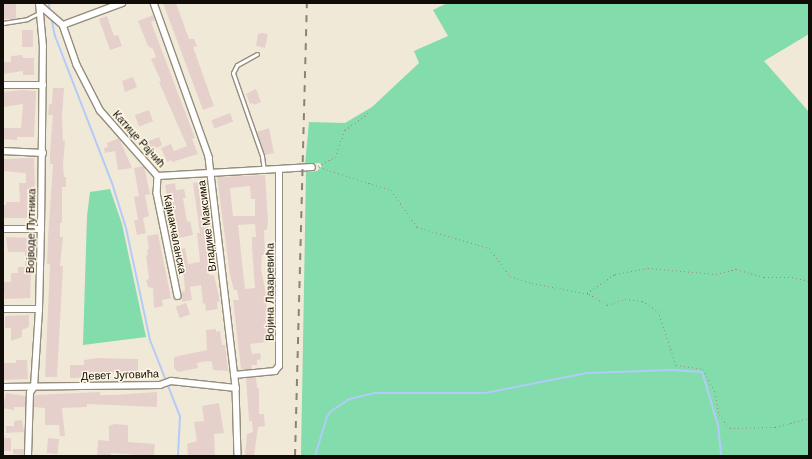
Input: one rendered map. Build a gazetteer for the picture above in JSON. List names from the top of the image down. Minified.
{"streets":{"street":["Катице Рајчић","Владике Максима","Војводе Путника","Кајмакчаланска","Војина Лазаревића","Девет Југовића"]},"crossings":[["Катице Рајчић","Владике Максима"],["Катице Рајчић","Војводе Путника"],["Катице Рајчић","Кајмакчаланска"],["Катице Рајчић","Војина Лазаревића"],["Владике Максима","Војина Лазаревића"],["Владике Максима","Девет Југовића"],["Војводе Путника","Девет Југовића"]]}
